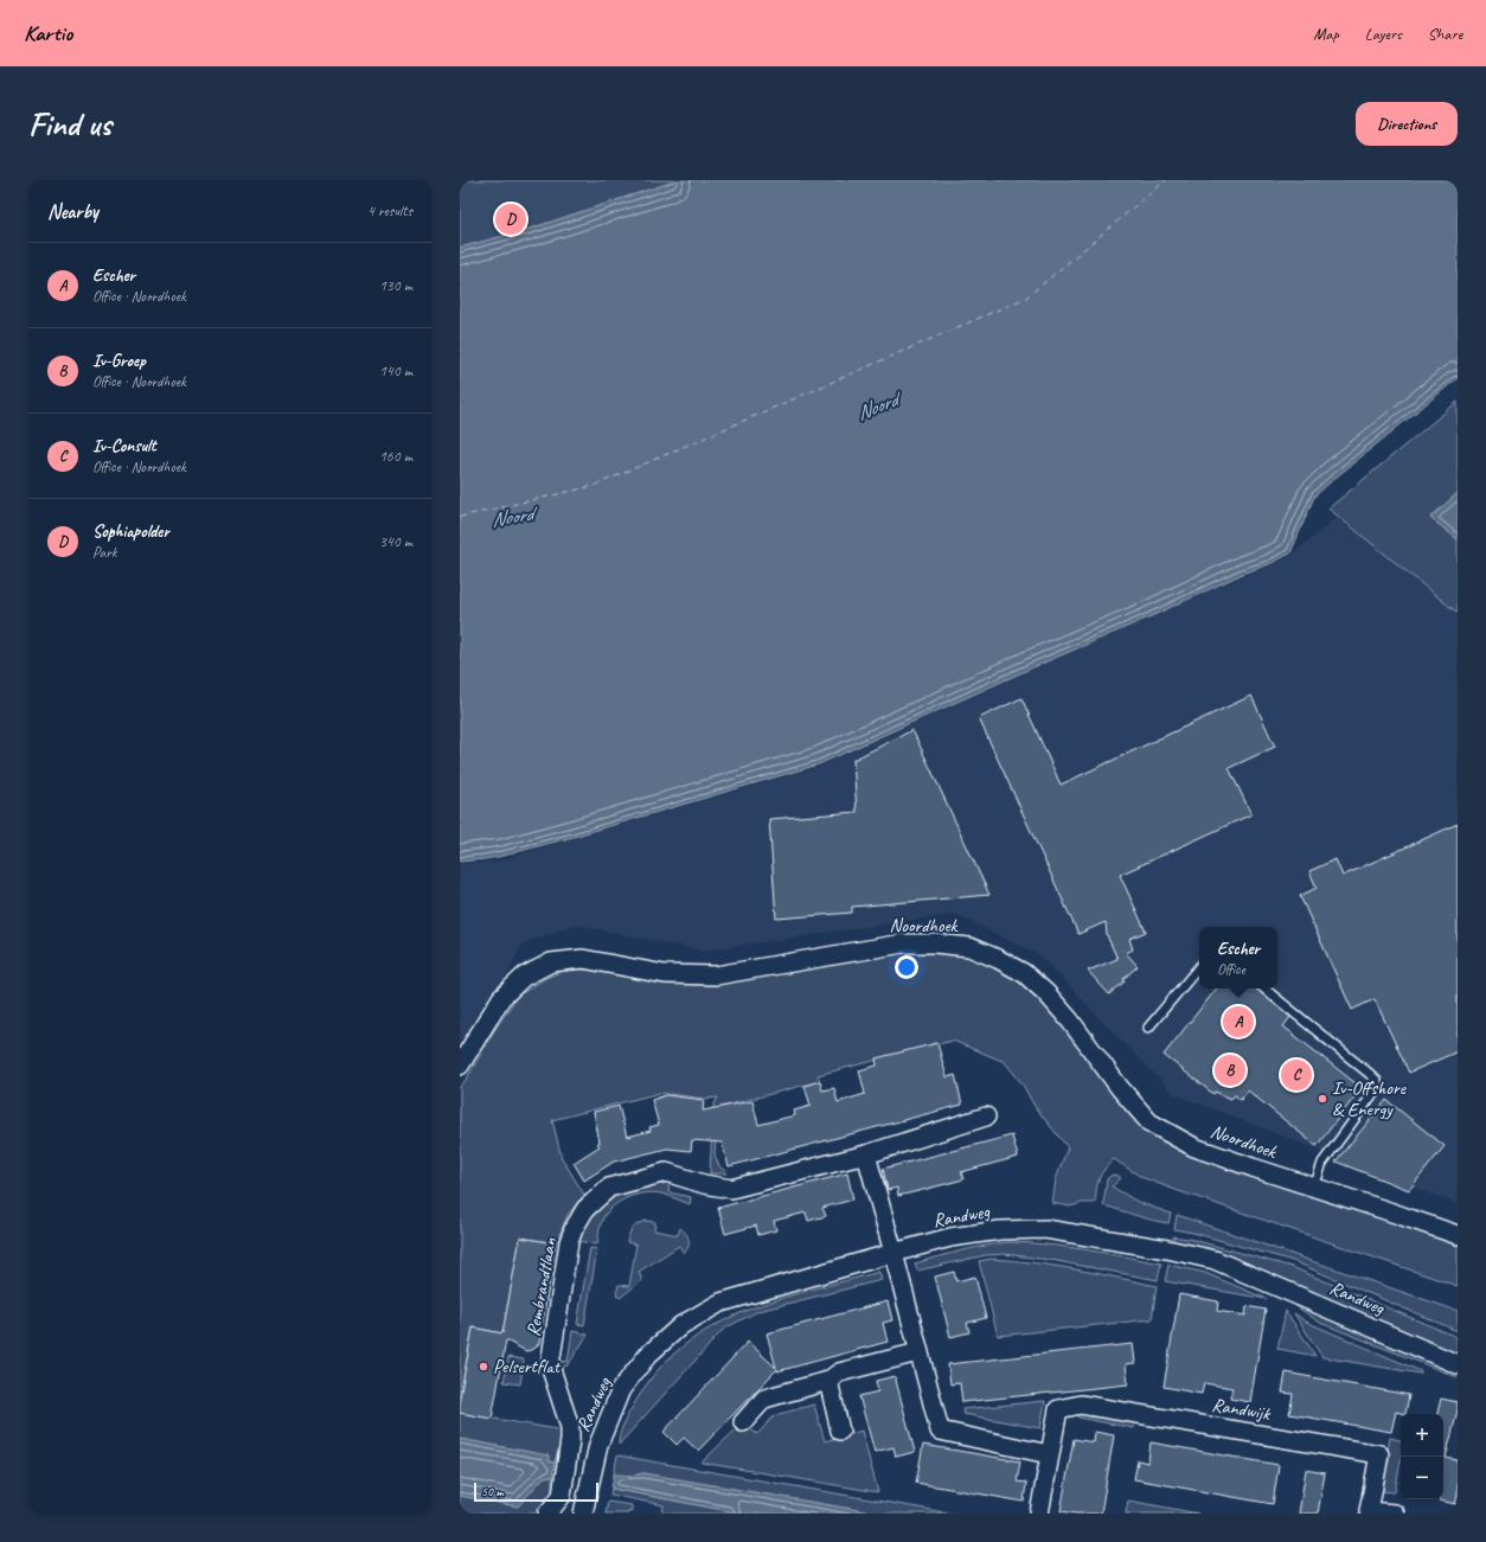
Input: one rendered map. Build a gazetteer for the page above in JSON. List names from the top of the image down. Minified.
{"streets":{"street":["Noordhoek","Randweg","Rembrandtlaan","Randwijk"]},"water":["Noord"],"places":["Iv-Offshore & Energy","Pelsertflat"],"scale_bar":"50 m","page":{"header":"Kartio","nav":["Map","Layers","Share"],"buttons":"Directions","title":"Find us","heading":["Nearby","4 results"],"pins":["D","A","B","C"],"list":[{"mark":"A","name":"Escher","note":"Office · Noordhoek","value":"130 m"},{"mark":"B","name":"Iv-Groep","note":"Office · Noordhoek","value":"140 m"},{"mark":"C","name":"Iv-Consult","note":"Office · Noordhoek","value":"160 m"},{"mark":"D","name":"Sophiapolder","note":"Park","value":"340 m"}],"popup":["Escher","Office"],"map_buttons":["+","−"],"scale":"50 m"}}
